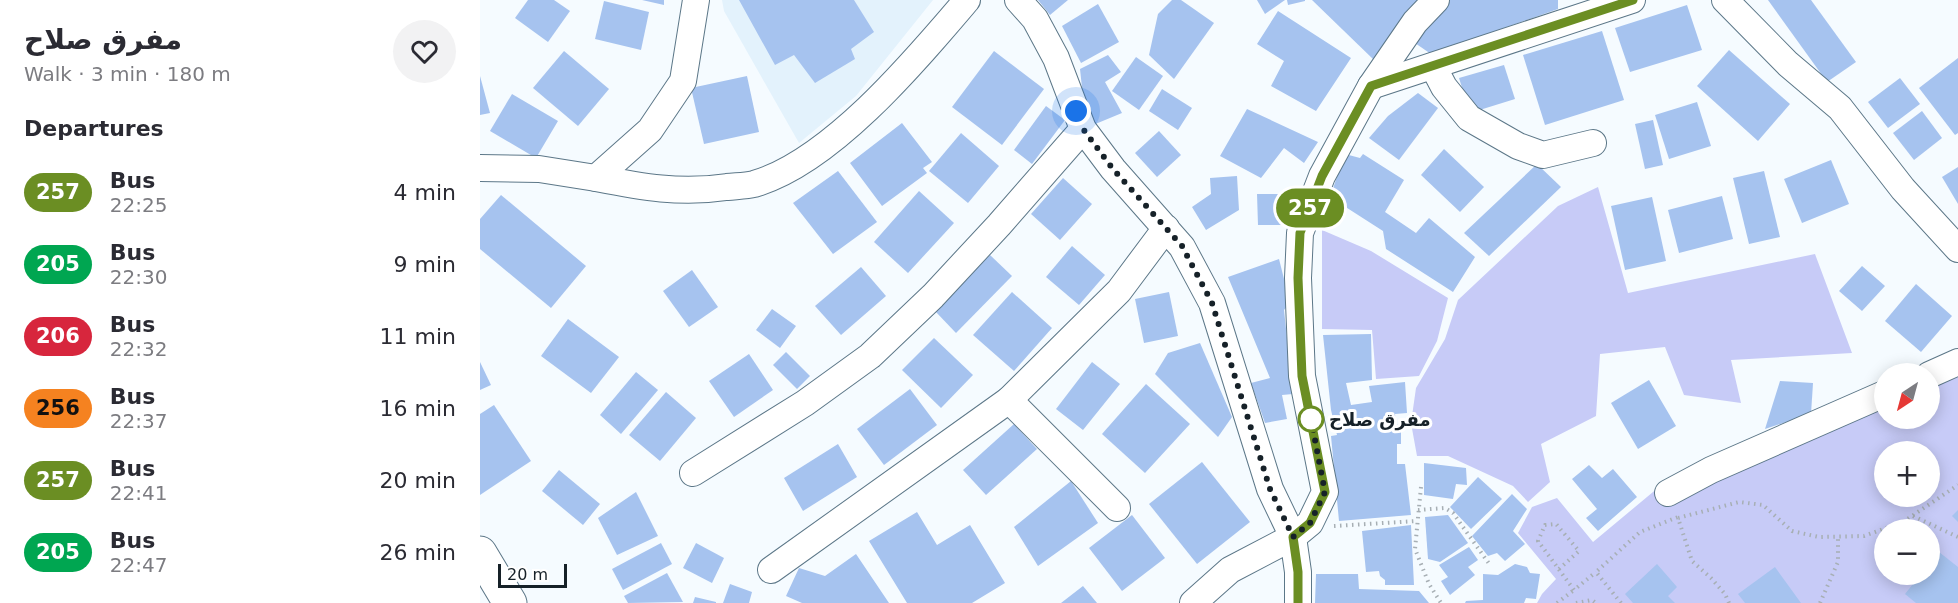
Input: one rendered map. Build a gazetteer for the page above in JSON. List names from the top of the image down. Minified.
{"places":["مفرق صلاح"],"lines":["bus line 257"],"scale_bar":"20 m","north":"bottom left","page":{"heading":[["مفرق صلاح","Walk · 3 min · 180 m"],"Departures"],"on_map":"257","list":[{"mark":"257","name":"Bus","note":"22:25","value":"4 min"},{"mark":"205","name":"Bus","note":"22:30","value":"9 min"},{"mark":"206","name":"Bus","note":"22:32","value":"11 min"},{"mark":"256","name":"Bus","note":"22:37","value":"16 min"},{"mark":"257","name":"Bus","note":"22:41","value":"20 min"},{"mark":"205","name":"Bus","note":"22:47","value":"26 min"}],"map_buttons":["+","−"],"scale":"20 m"}}
